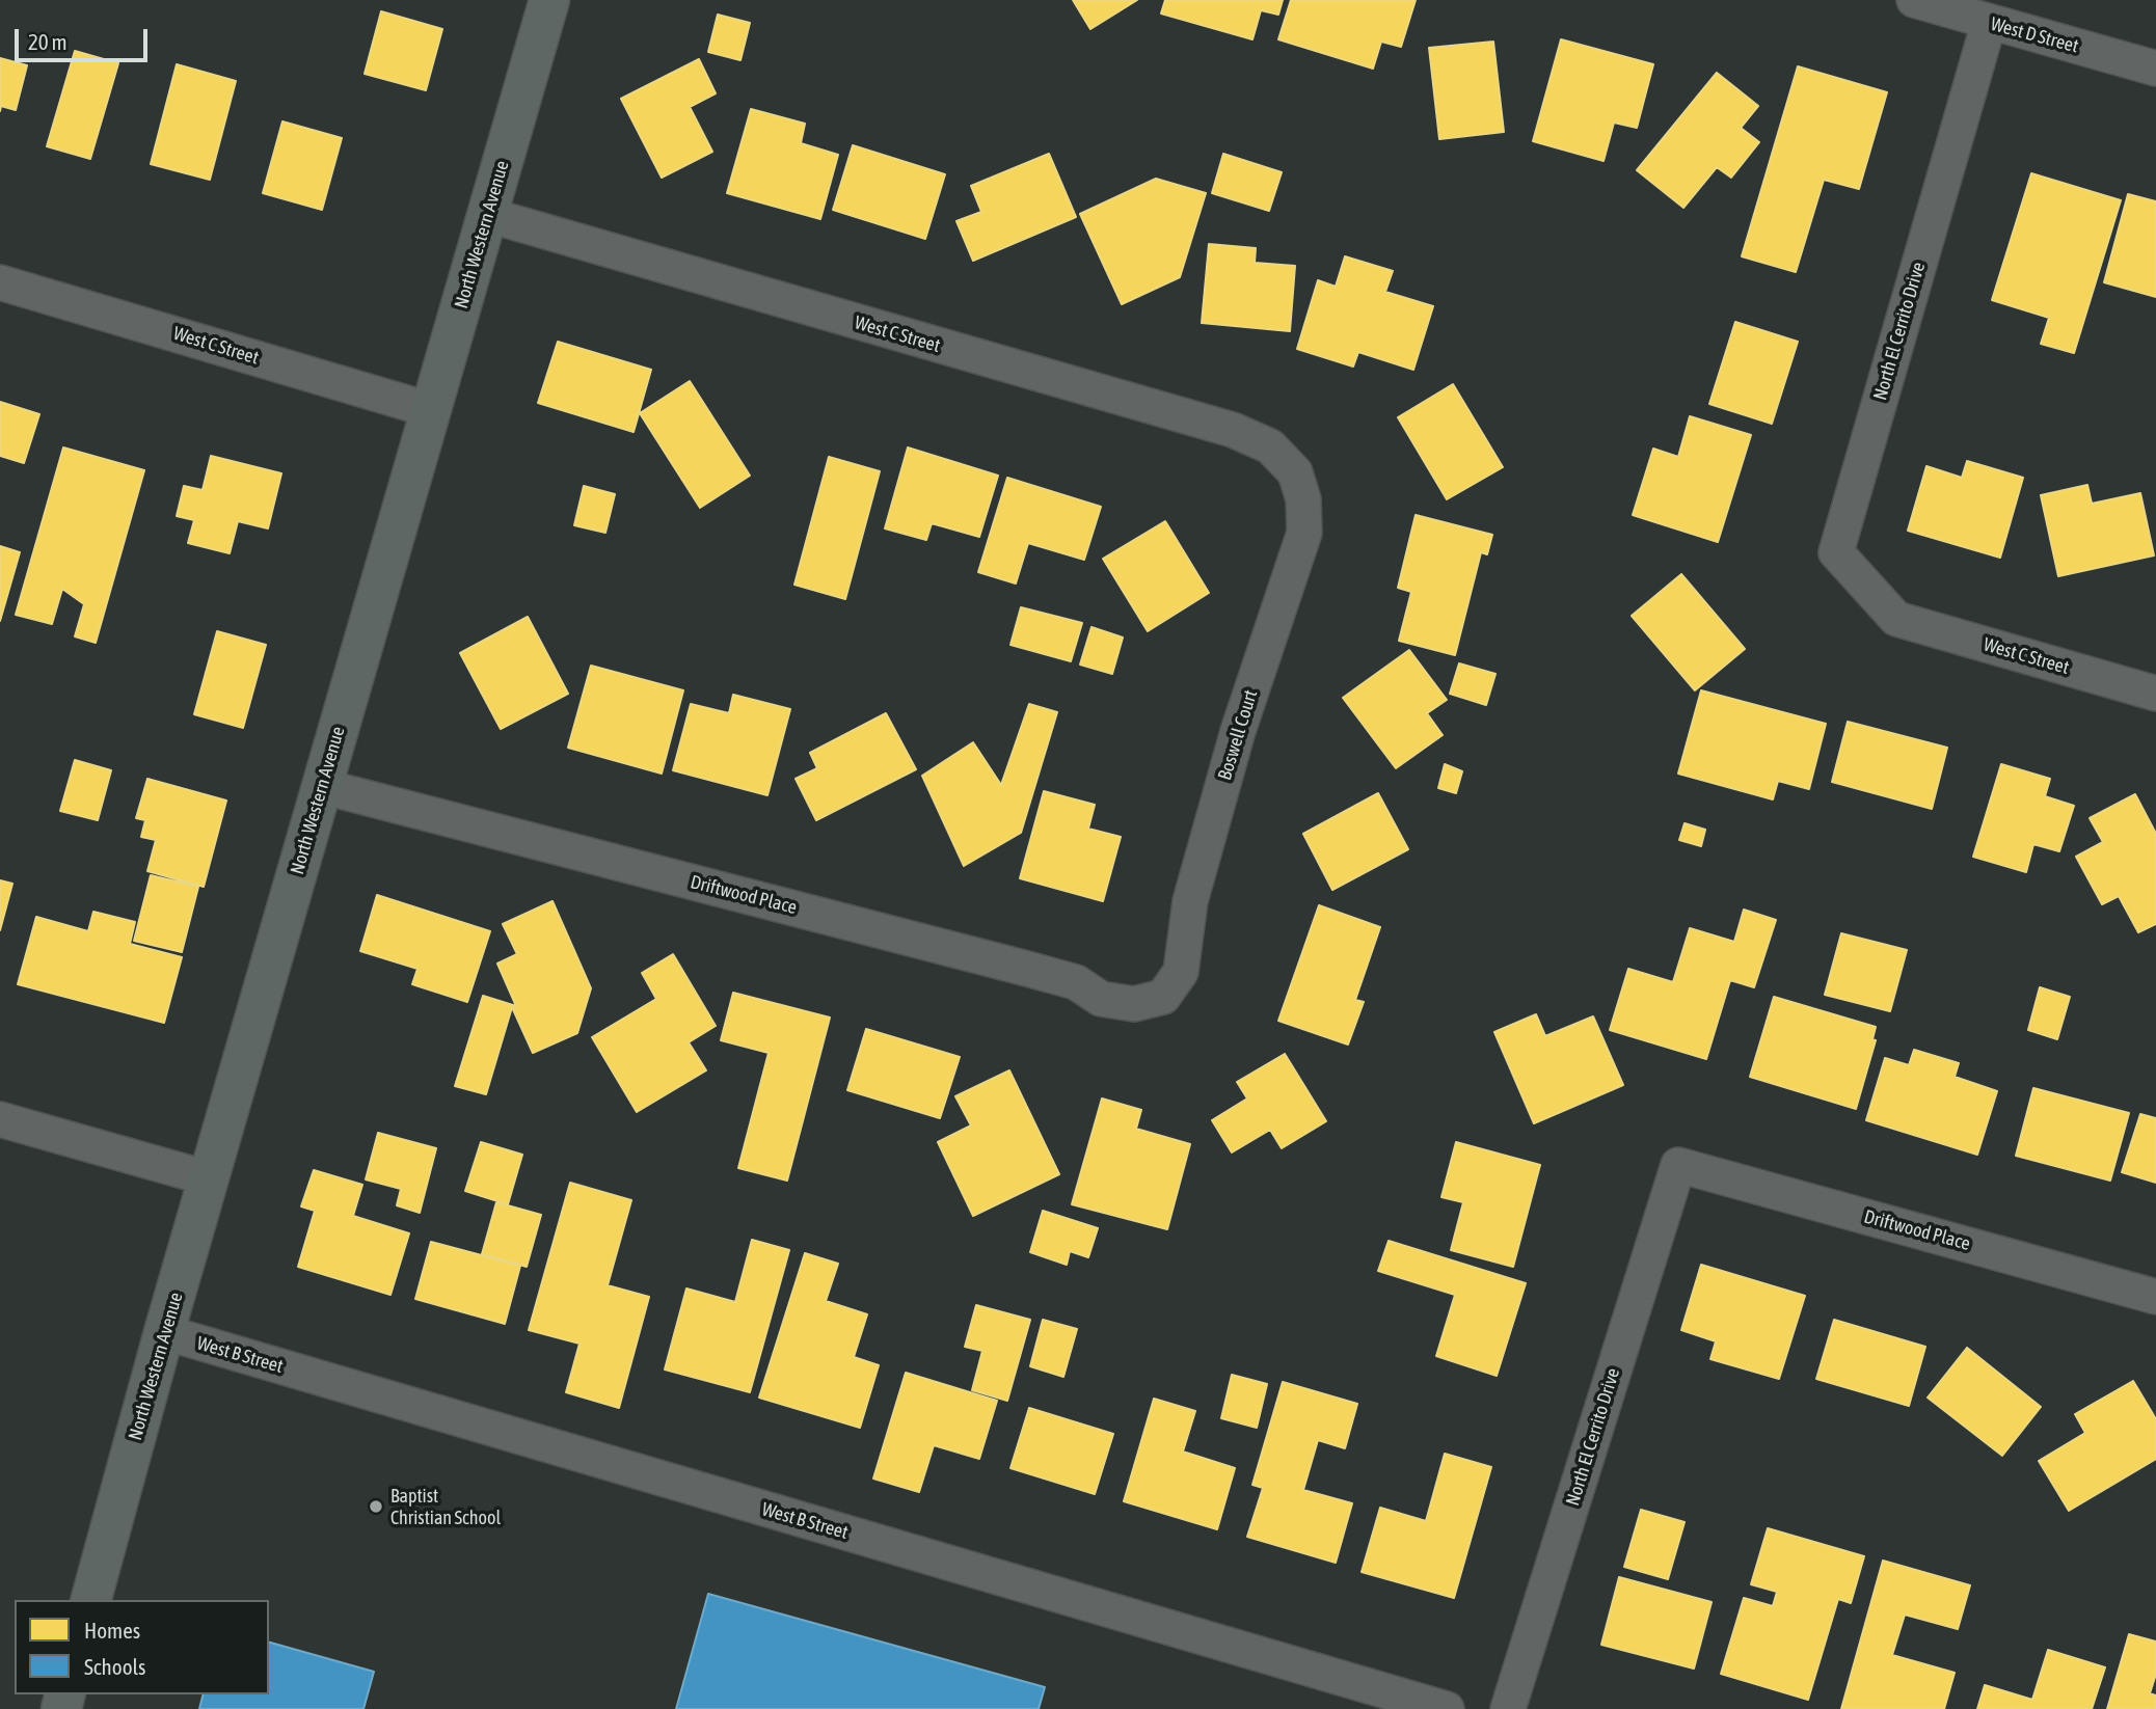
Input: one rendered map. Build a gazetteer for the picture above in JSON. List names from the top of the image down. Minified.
{"streets":{"main road":["North Western Avenue"],"street":["West D Street","North El Cerrito Drive","West C Street","Boswell Court","Driftwood Place","West B Street"]},"crossings":[["West D Street","North El Cerrito Drive"],["North Western Avenue","West C Street"],["North Western Avenue","Driftwood Place"],["North Western Avenue","West B Street"],["North El Cerrito Drive","West C Street"],["North El Cerrito Drive","Driftwood Place"],["West C Street","Boswell Court"],["Boswell Court","Driftwood Place"]],"places":["Baptist Christian School"],"legend":["Homes","Schools"],"scale_bar":"20 m"}
